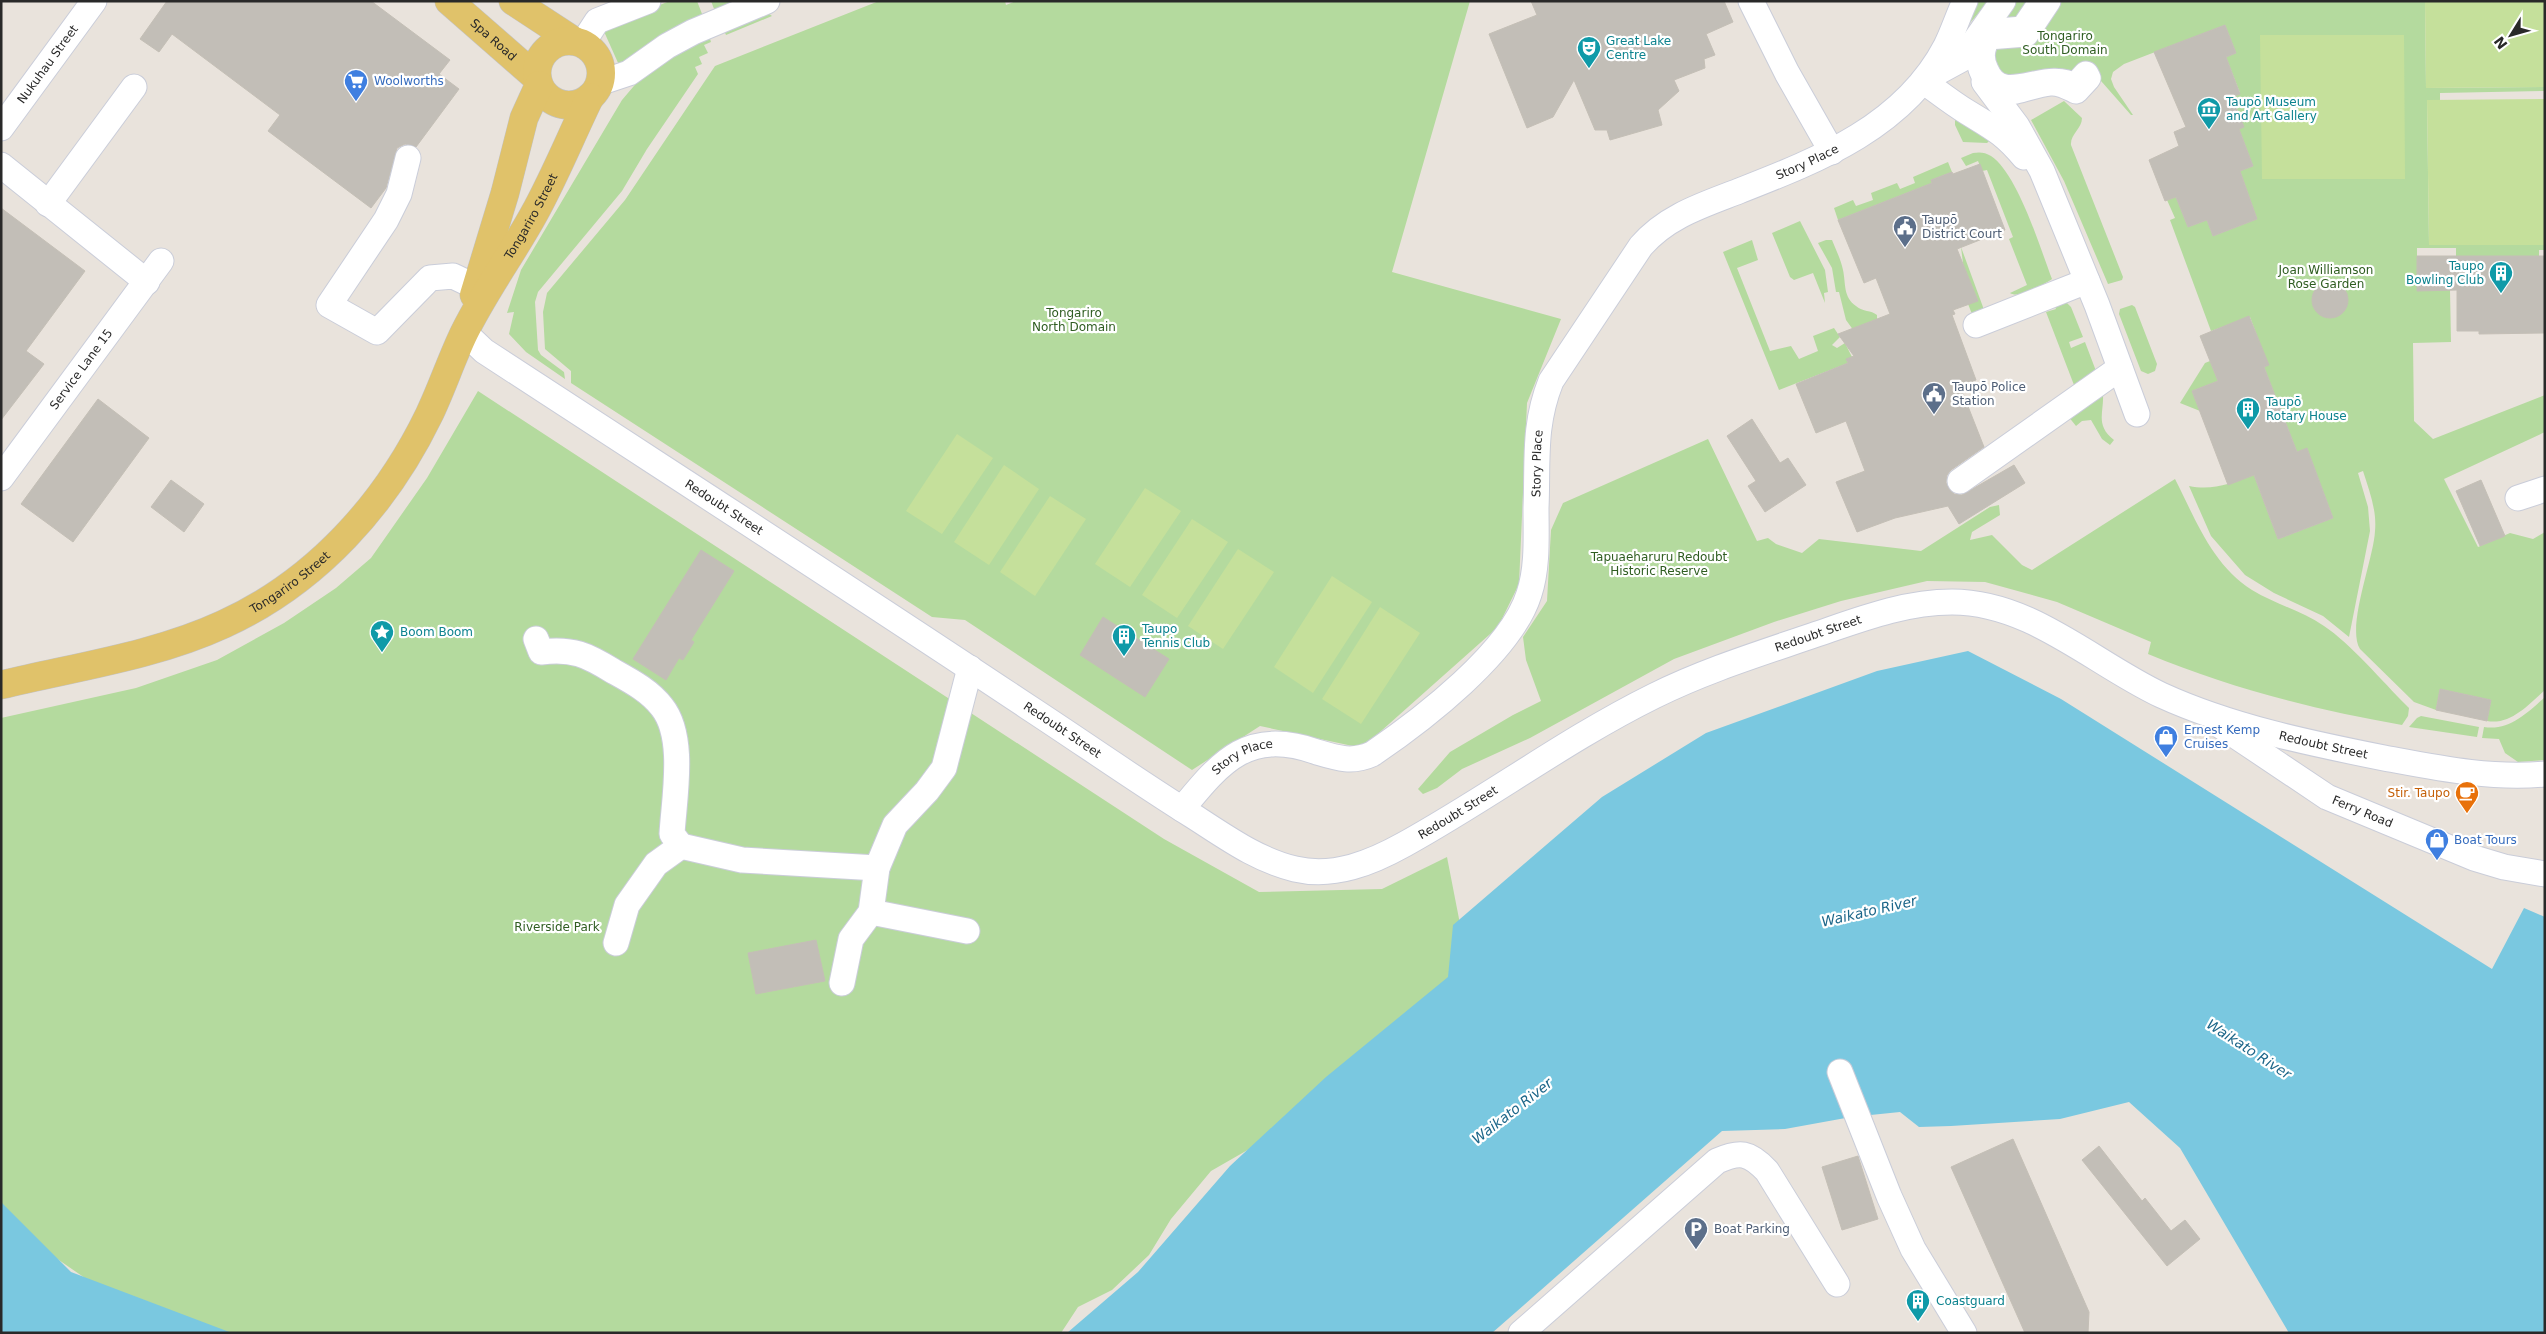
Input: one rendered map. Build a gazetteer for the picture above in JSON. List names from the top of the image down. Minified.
{"streets":{"main road":["Spa Road","Tongariro Street"],"street":["Nukuhau Street","Story Place","Service Lane 15","Redoubt Street","Ferry Road"]},"crossings":[["Spa Road","Tongariro Street"],["Story Place","Redoubt Street"],["Tongariro Street","Redoubt Street"],["Redoubt Street","Ferry Road"]],"water":["Waikato River"],"parks":["Tongariro South Domain","Joan Williamson Rose Garden","Tongariro North Domain","Tapuaeharuru Redoubt Historic Reserve","Riverside Park"],"places":{"theatre":["Great Lake Centre"],"supermarket":["Woolworths"],"museum":["Taupō Museum and Art Gallery"],"public building":["Taupō District Court","Taupō Police Station"],"building":["Taupo Bowling Club","Taupō Rotary House","Taupo Tennis Club","Coastguard"],"place":["Boom Boom"],"shop":["Ernest Kemp Cruises","Boat Tours"],"cafe":["Stir. Taupo"],"parking":["Boat Parking"]},"north":"bottom left"}
